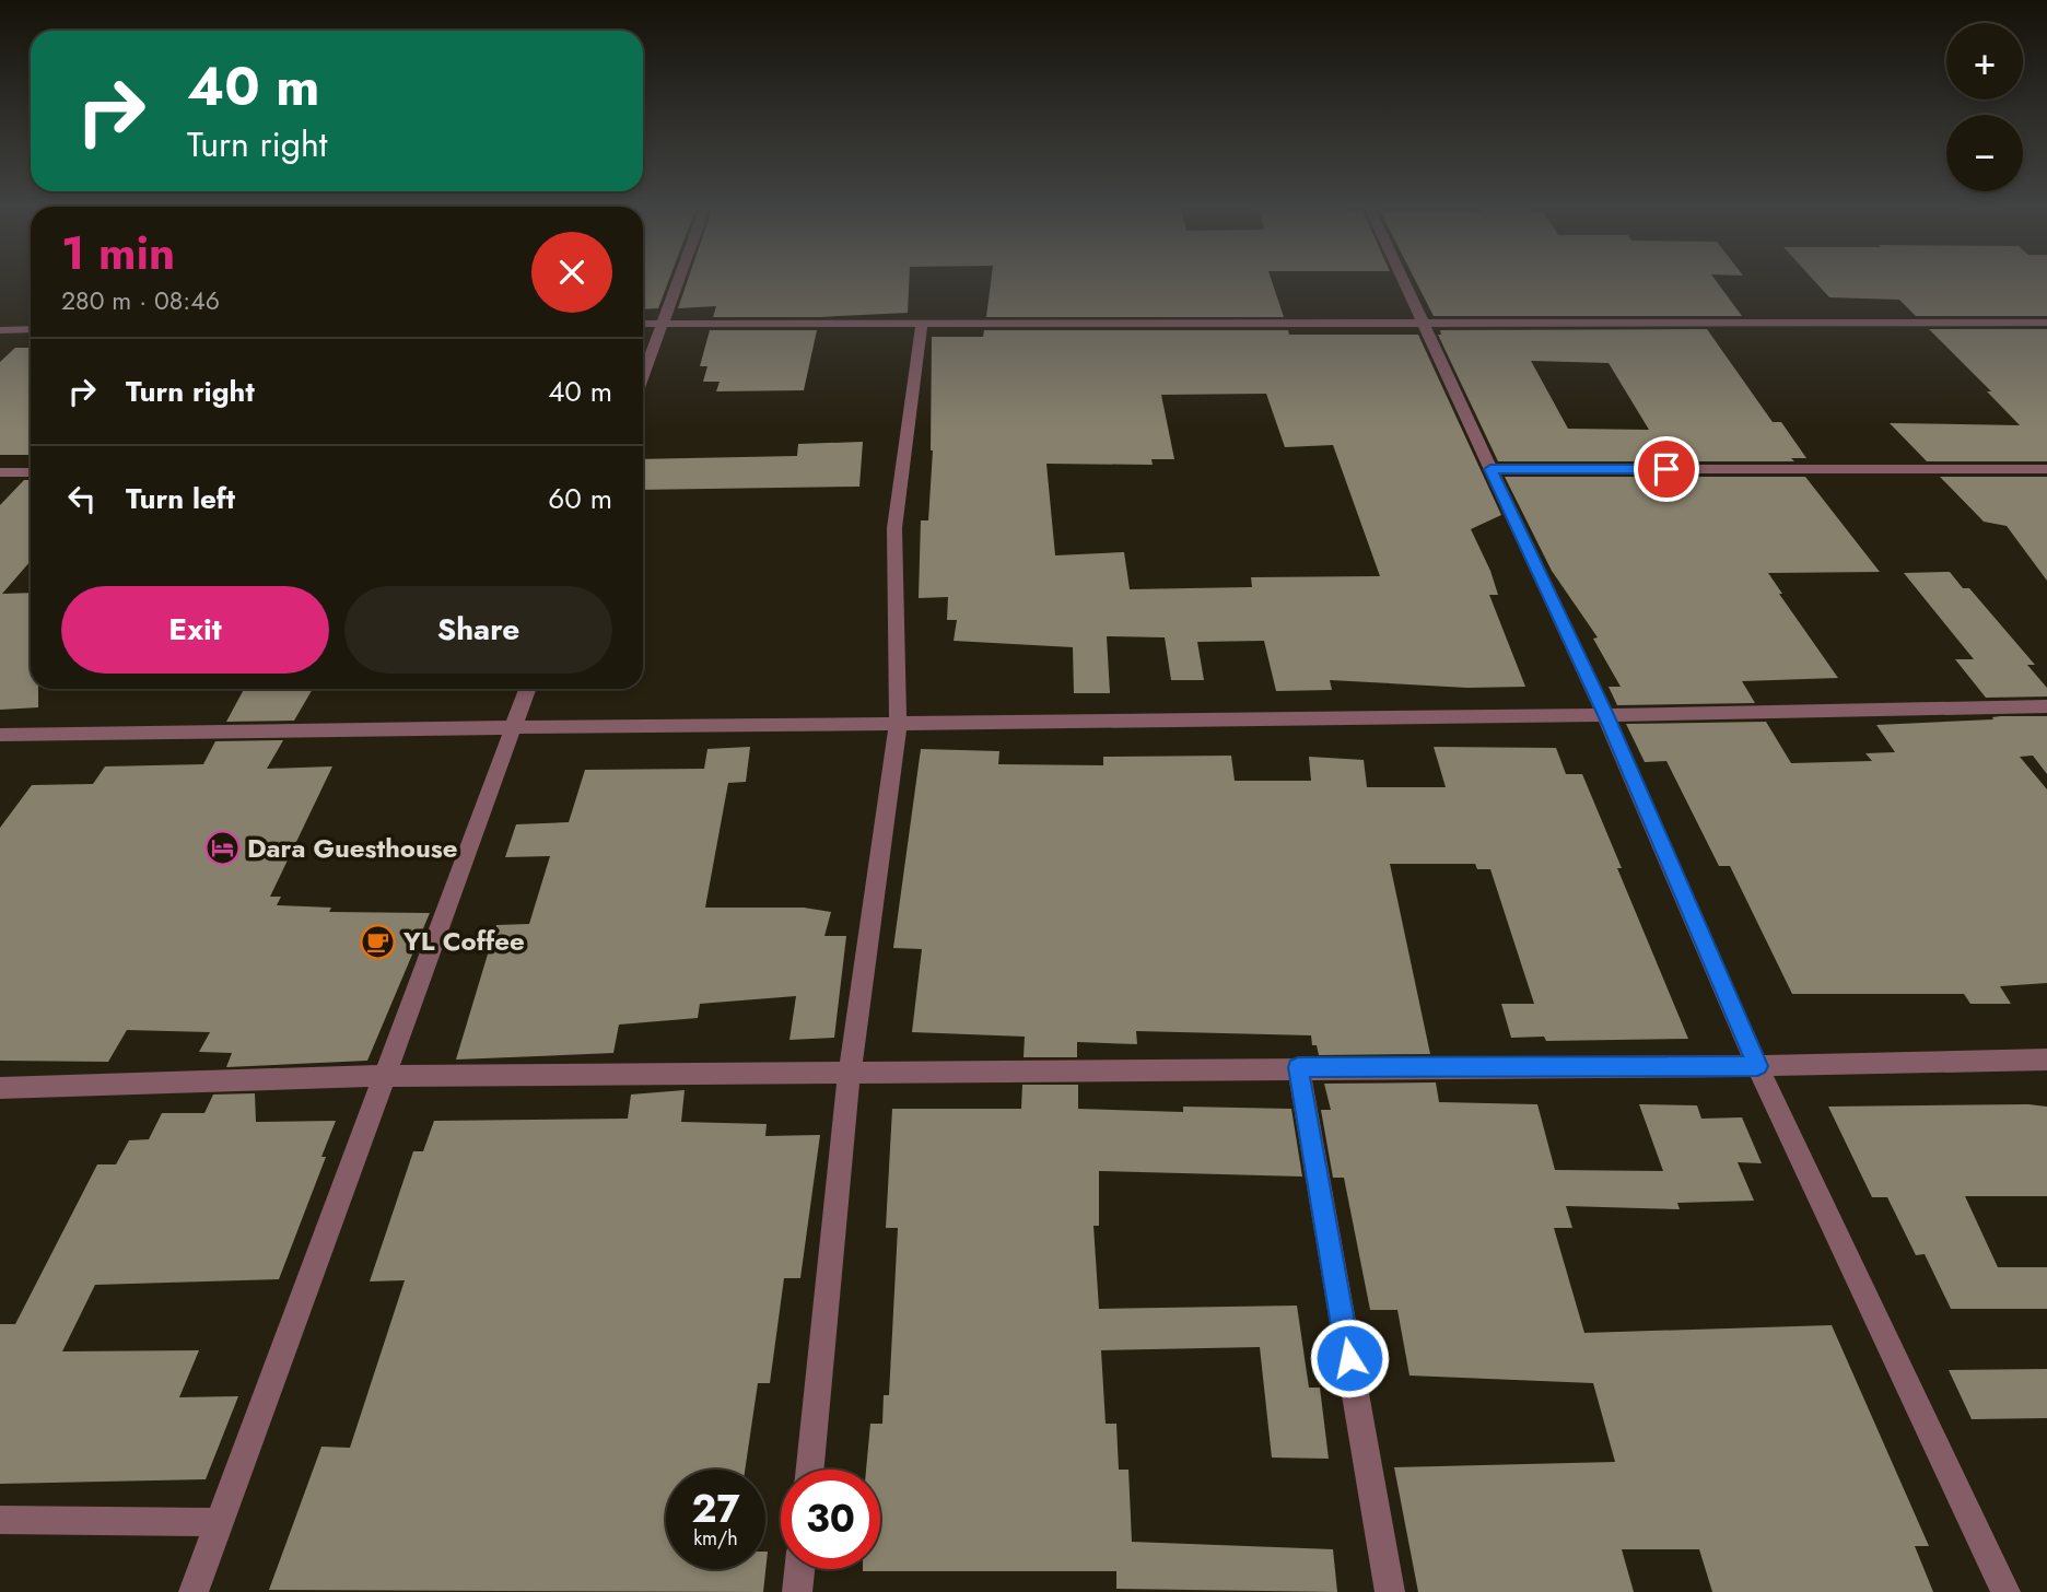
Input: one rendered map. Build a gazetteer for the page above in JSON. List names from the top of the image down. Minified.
{"places":{"hotel":["Dara Guesthouse"],"cafe":["YL Coffee"]},"page":{"map_buttons":["+","−"],"turn":["40 m","Turn right"],"heading":["1 min","280 m · 08:46"],"list":[{"name":"Turn right","value":"40 m"},{"name":"Turn left","value":"60 m"}],"buttons":["Exit","Share"],"speed":"27 km/h","limit":"30"}}
